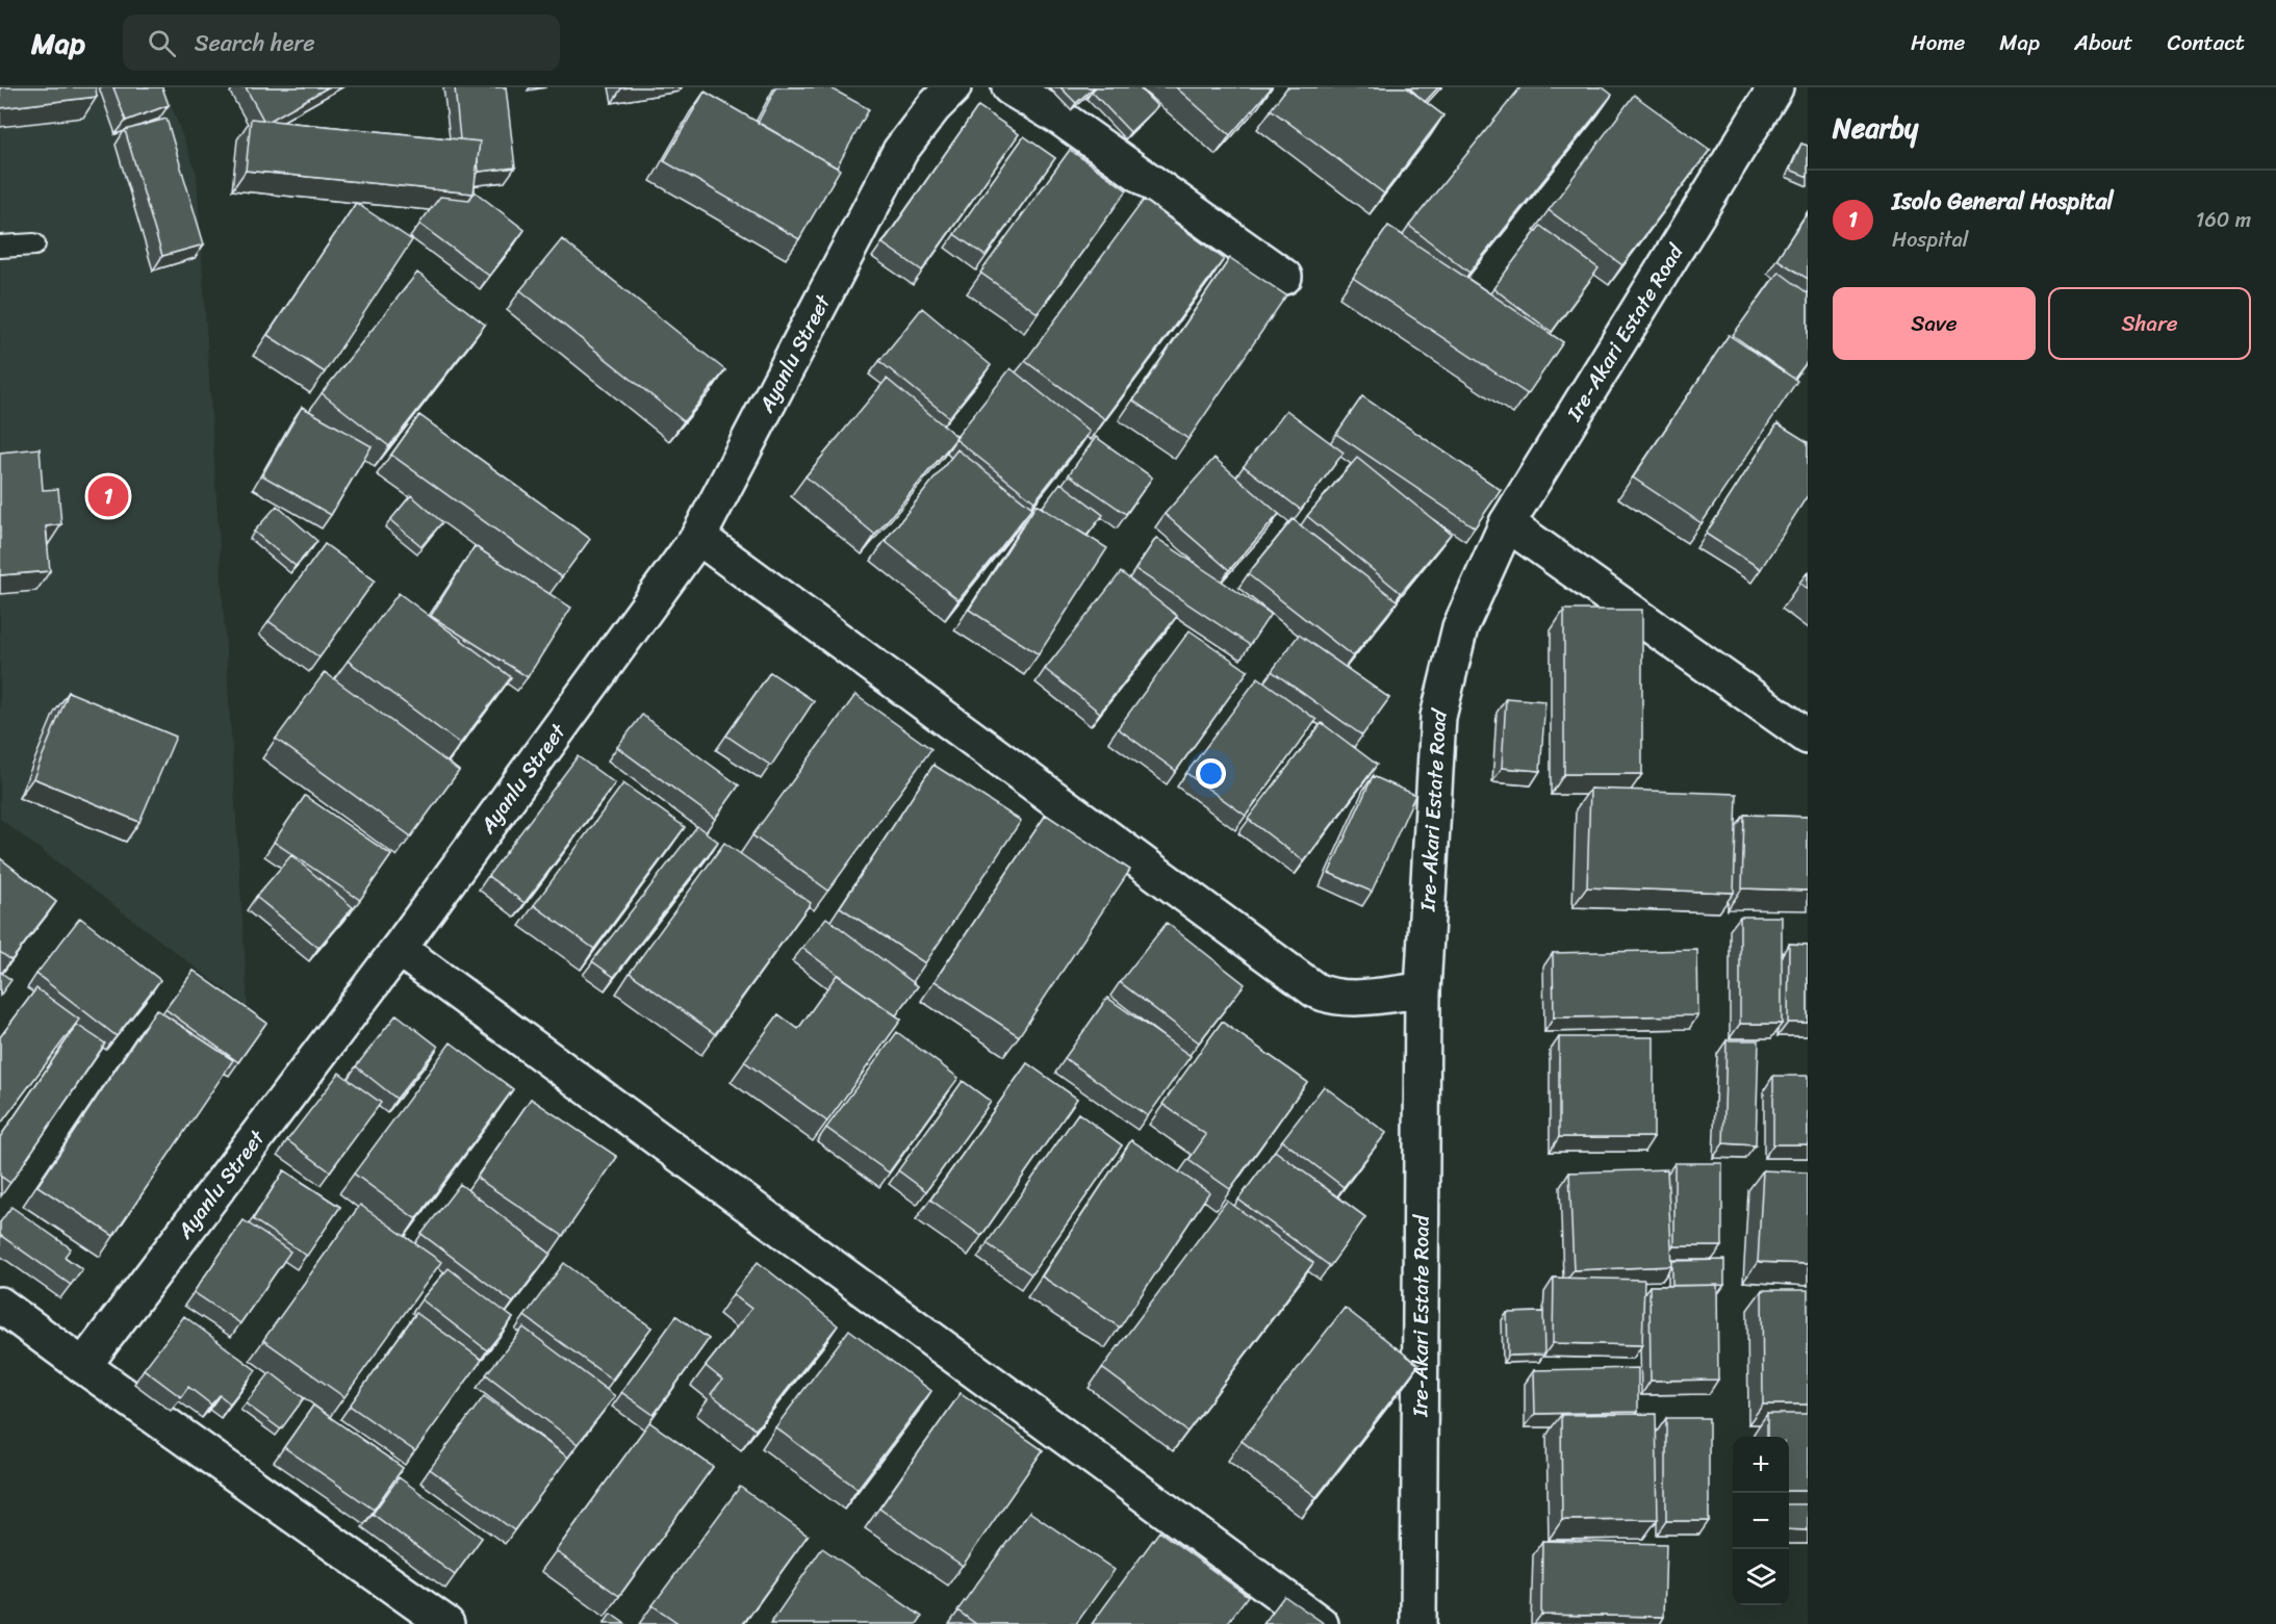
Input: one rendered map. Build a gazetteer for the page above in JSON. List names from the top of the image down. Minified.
{"streets":{"street":["Ire-Akari Estate Road","Ayanlu Street"]},"page":{"header":"Map","search":"Search here","nav":["Home","Map","About","Contact"],"heading":"Nearby","list":[{"mark":"1","name":"Isolo General Hospital","note":"Hospital","value":"160 m"}],"buttons":["Save","Share"],"pins":"1","map_buttons":["+","−"]}}
